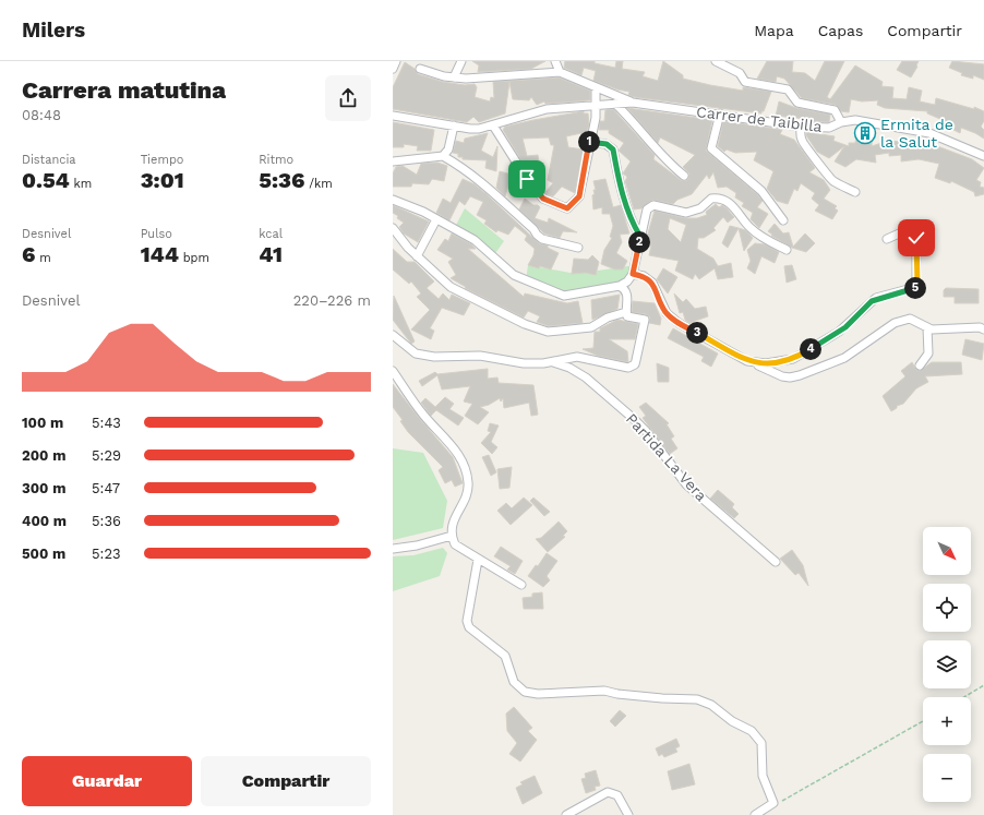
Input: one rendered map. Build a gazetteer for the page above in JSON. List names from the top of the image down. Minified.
{"streets":{"street":["Carrer de Taibilla","Partida La Vera"]},"places":{"building":["Ermita de la Salut"]},"north":"bottom right","page":{"header":"Milers","nav":["Mapa","Capas","Compartir"],"heading":["Carrera matutina","08:48"],"pins":["1","2","5","3","4"],"stats":[["Distancia","0.54 km"],["Tiempo","3:01"],["Ritmo","5:36 /km"],["Desnivel","6 m"],["Pulso","144 bpm"],["kcal","41"]],"chart":["Desnivel","220–226 m"],"list":[{"name":"100 m","note":"5:43"},{"name":"200 m","note":"5:29"},{"name":"300 m","note":"5:47"},{"name":"400 m","note":"5:36"},{"name":"500 m","note":"5:23"}],"map_buttons":["+","−"],"buttons":["Guardar","Compartir"]}}
